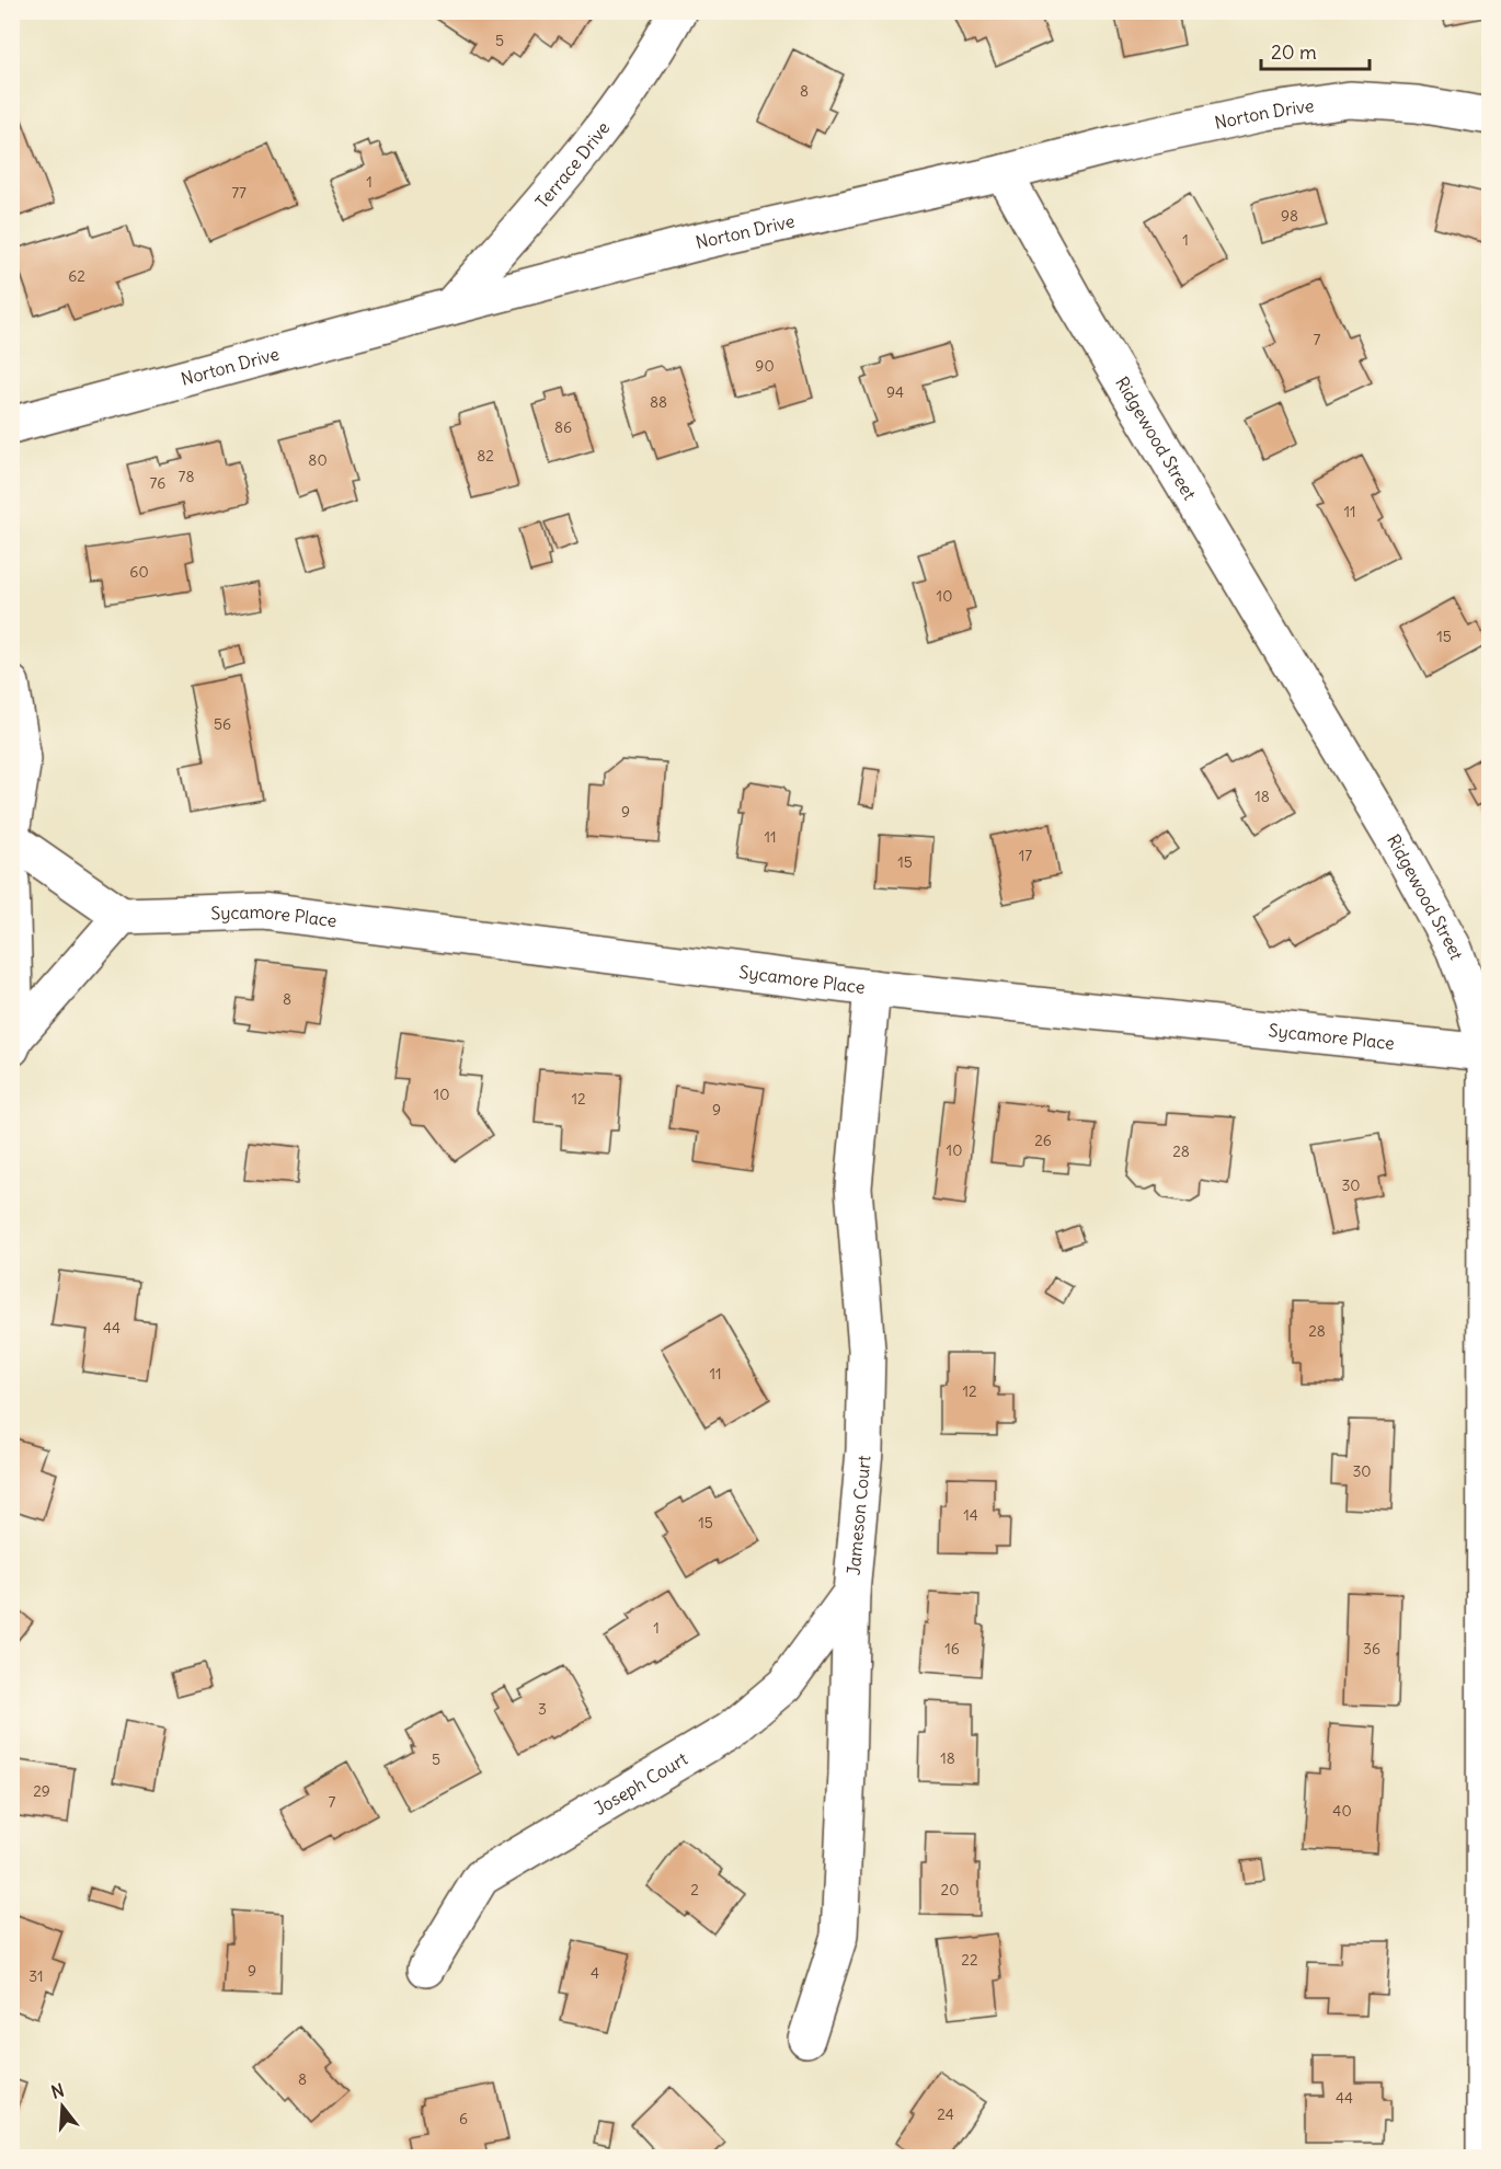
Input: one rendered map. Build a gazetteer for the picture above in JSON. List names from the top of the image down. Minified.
{"streets":{"street":["Norton Drive","Terrace Drive","Ridgewood Street","Sycamore Place","Jameson Court","Joseph Court"]},"crossings":[["Norton Drive","Terrace Drive"],["Norton Drive","Ridgewood Street"],["Ridgewood Street","Sycamore Place"],["Sycamore Place","Jameson Court"],["Jameson Court","Joseph Court"]],"house_numbers":["5","8","1","77","98","1","62","7","90","94","88","86","82","80","78","76","11","60","10","15","56","18","9","11","17","15","8","10","12","9","26","10","28","30","44","28","11","12","30","14","15","1","16","36","3","18","5","29","7","40","2","20","22","9","4","31","8","44","24","6"],"scale_bar":"20 m","north":"top"}
